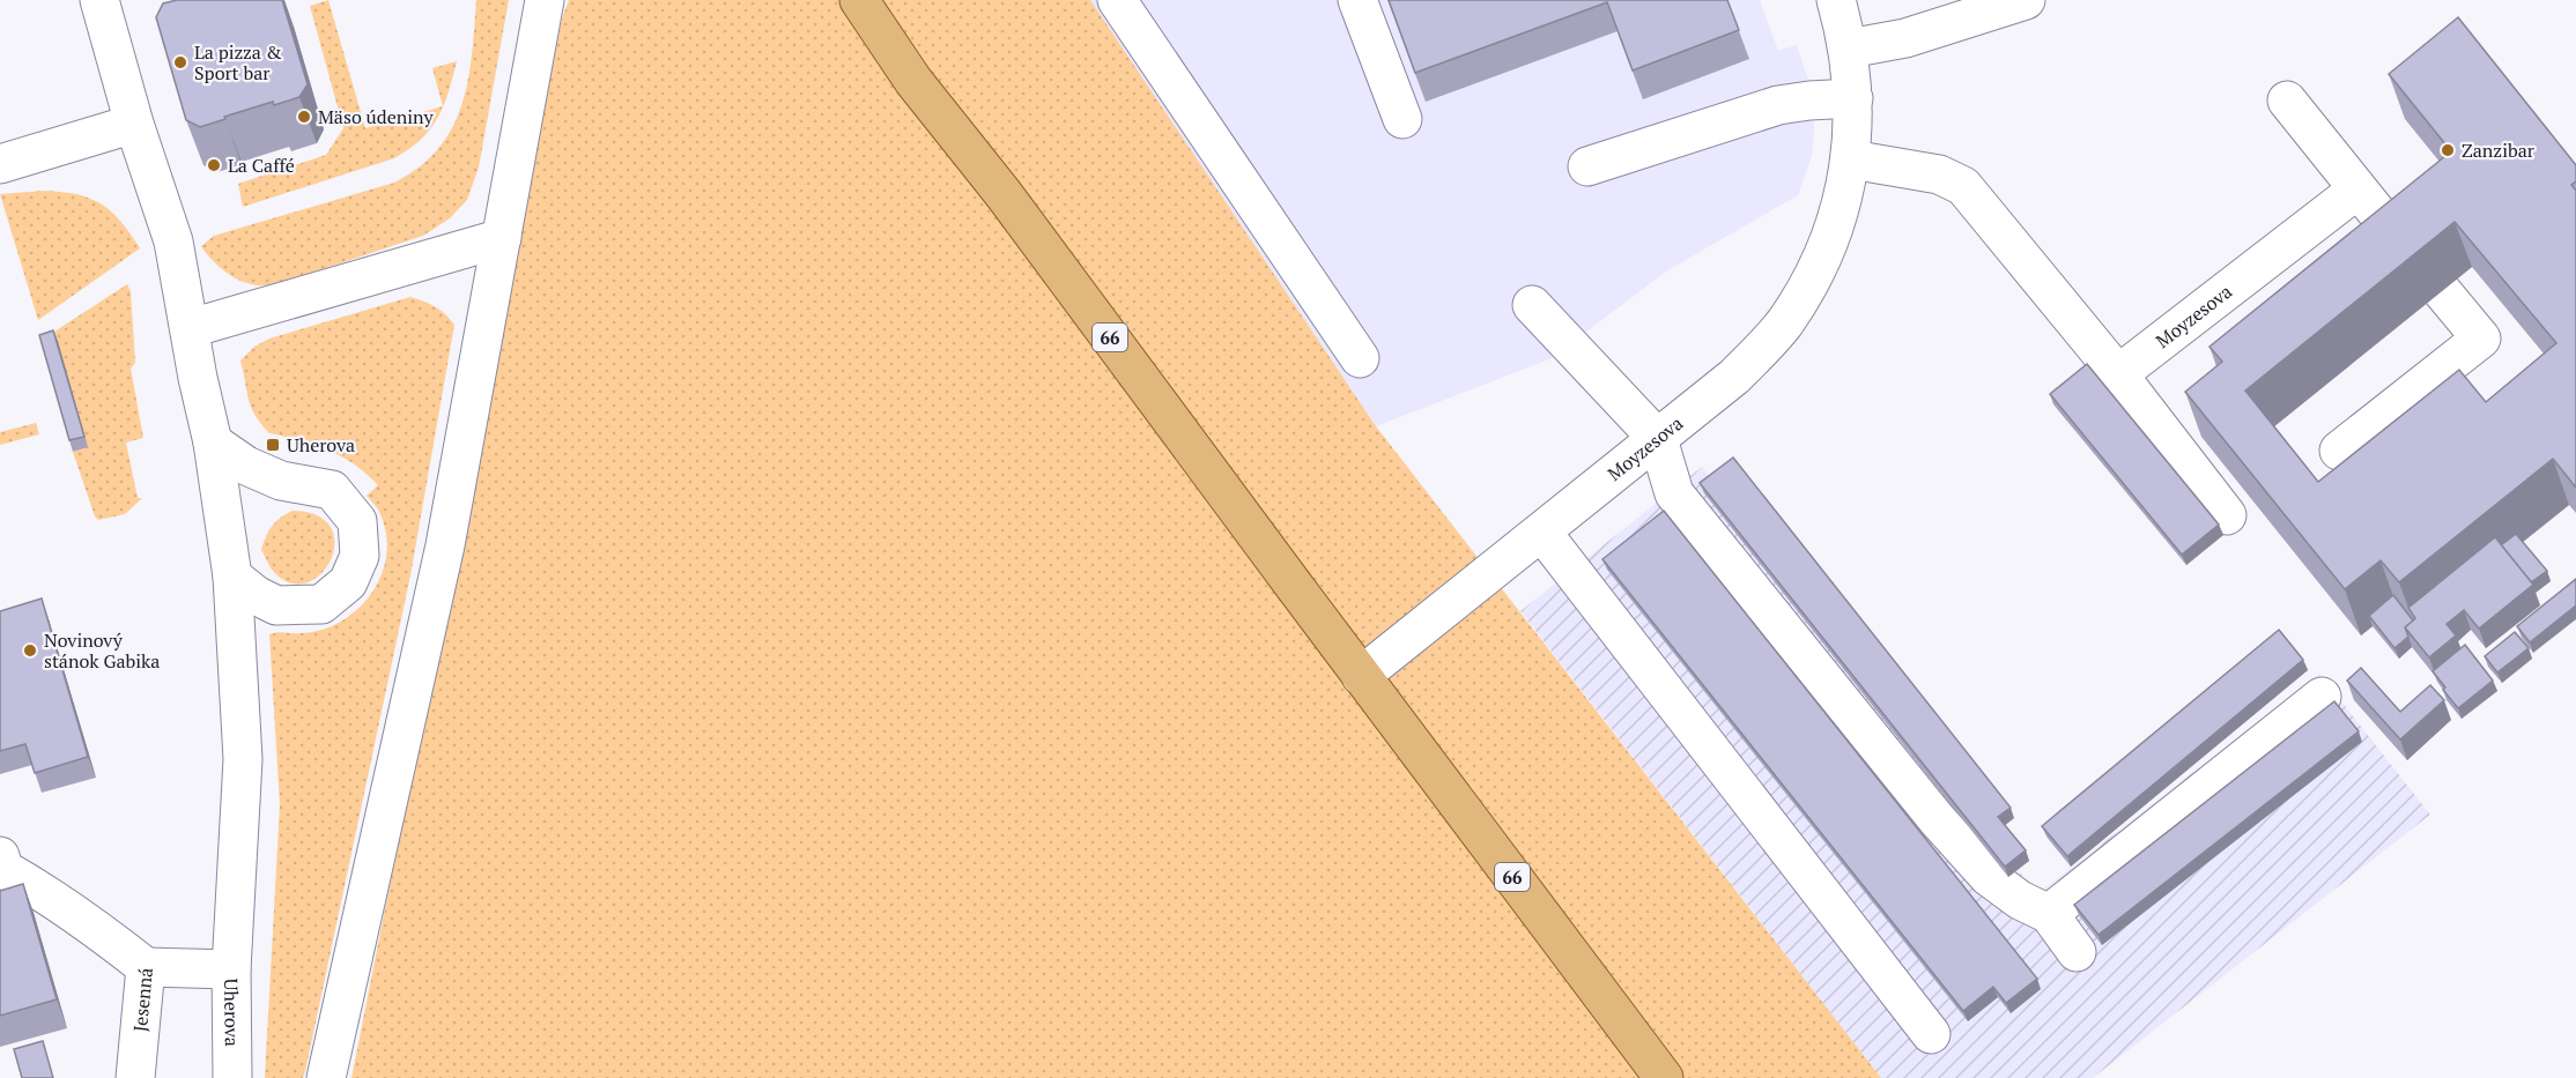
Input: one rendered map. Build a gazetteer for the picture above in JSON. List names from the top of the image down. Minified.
{"streets":{"main road":["66"],"street":["Moyzesova","Jesenná","Uherova"]},"crossings":[["Moyzesova","66"],["Jesenná","Uherova"]],"places":{"other":["La pizza & Sport bar","Mäso údeniny","Zanzibar","La Caffé","Novinový stánok Gabika"],"transit":["Uherova"]}}
